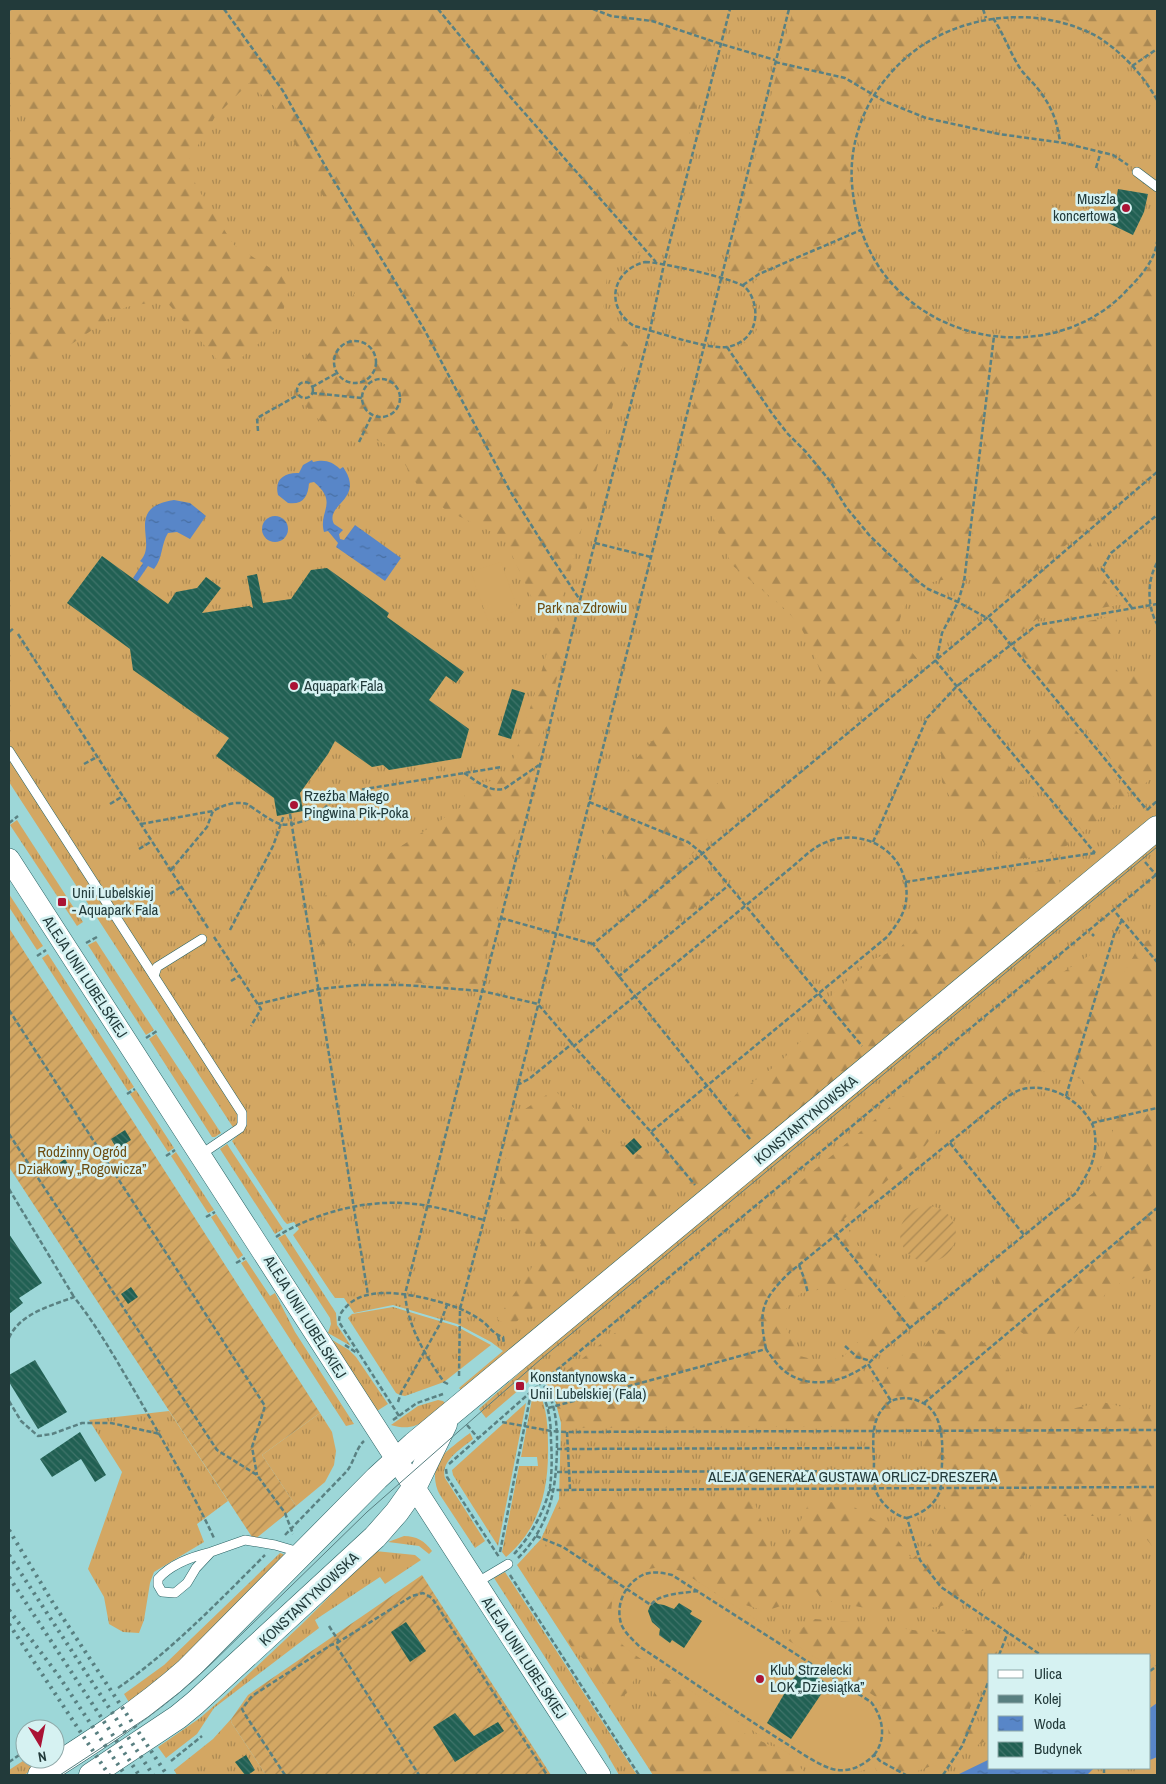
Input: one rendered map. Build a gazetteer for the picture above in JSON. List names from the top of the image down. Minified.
{"streets":{"main road":["KONSTANTYNOWSKA"],"street":["ALEJA UNII LUBELSKIEJ"],"path":["ALEJA GENERAŁA GUSTAWA ORLICZ-DRESZERA"]},"crossings":[["ALEJA UNII LUBELSKIEJ","KONSTANTYNOWSKA"]],"parks":["Park na Zdrowiu","Rodzinny Ogród Działkowy „Rogowicza”"],"places":{"other":["Muszla koncertowa","Aquapark Fala","Rzeźba Małego Pingwina Pik-Poka","Klub Strzelecki LOK „Dziesiątka”"],"transit":["Unii Lubelskiej - Aquapark Fala","Konstantynowska - Unii Lubelskiej (Fala)"]},"legend":["Ulica","Kolej","Woda","Budynek"],"north":"bottom"}
